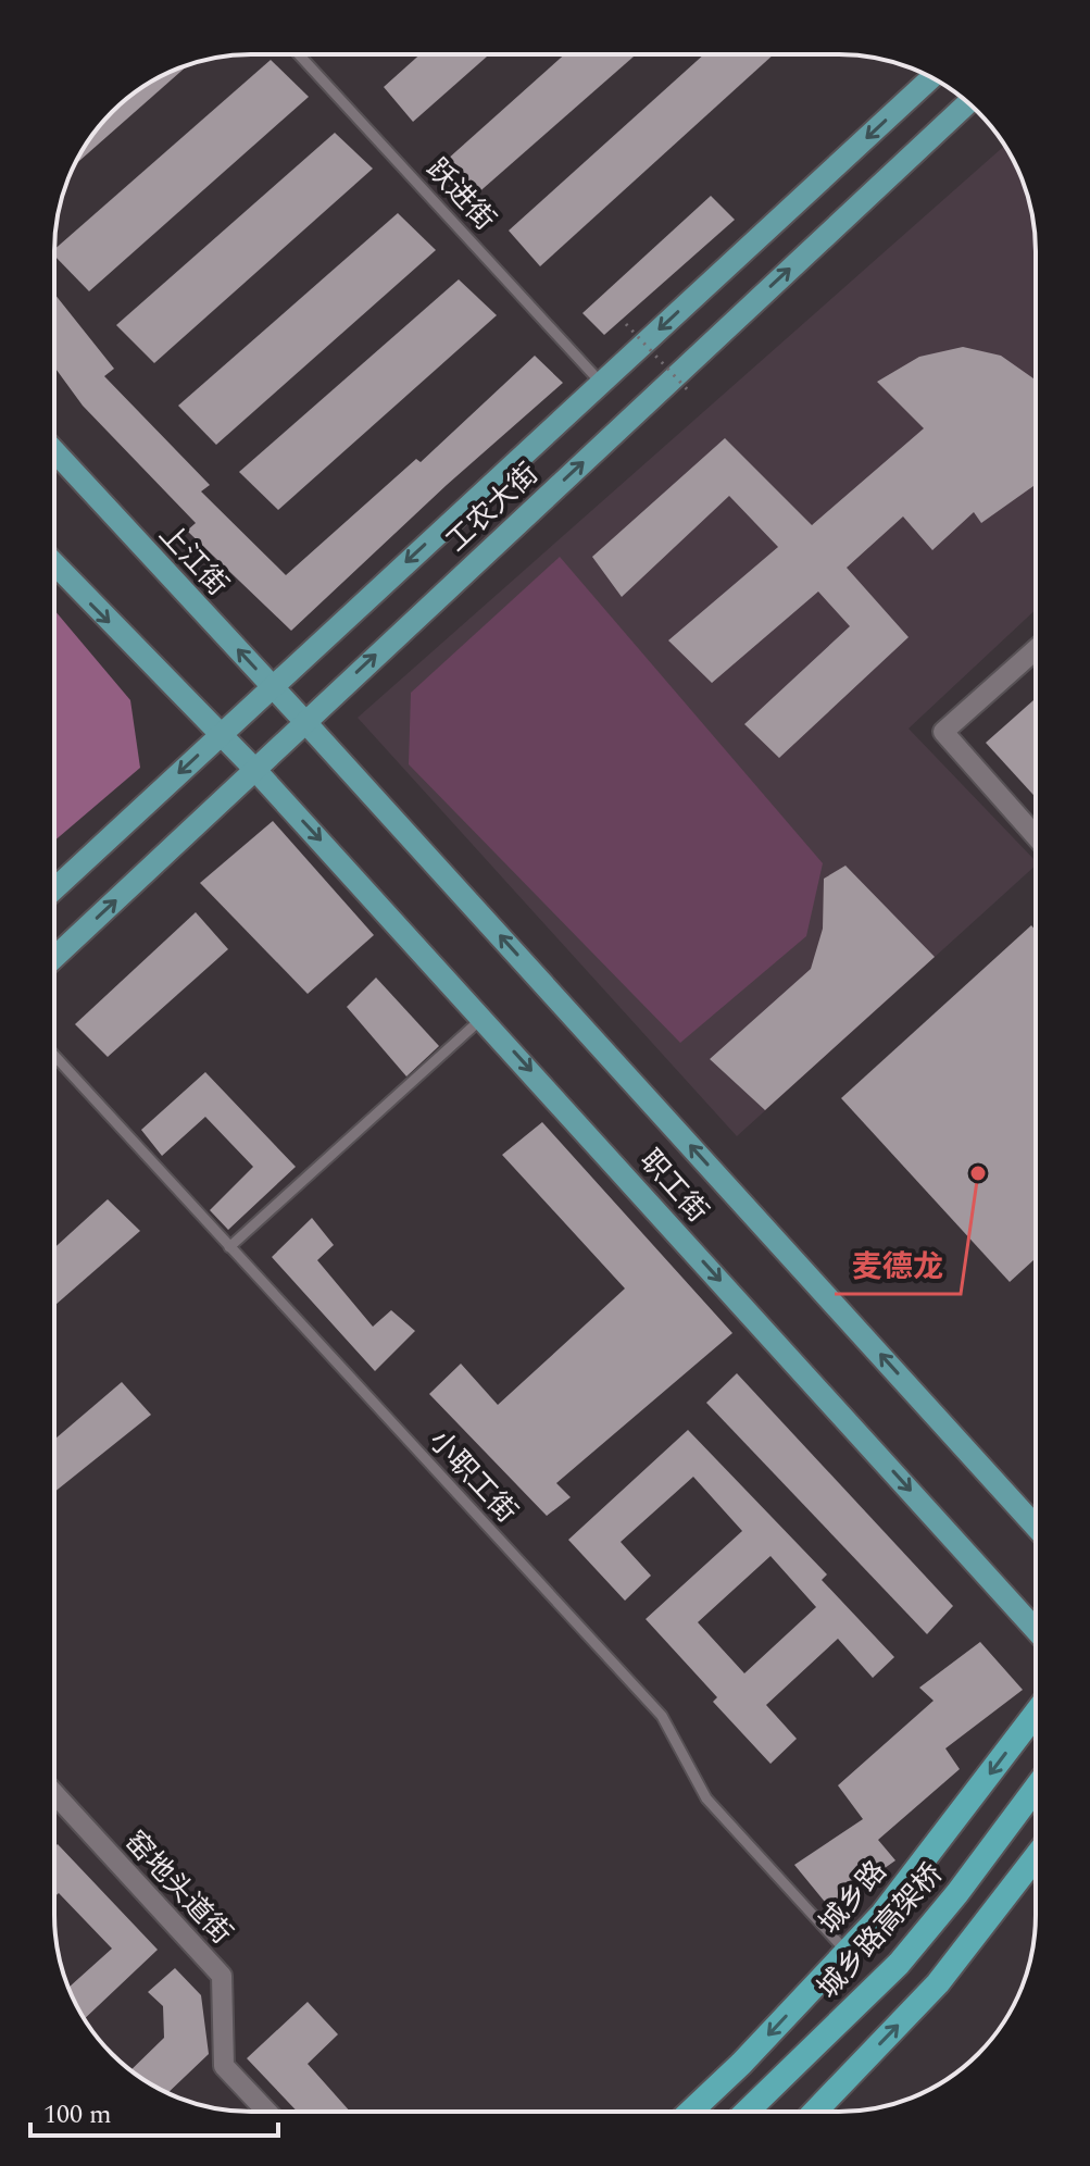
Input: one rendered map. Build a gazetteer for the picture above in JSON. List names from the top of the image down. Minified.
{"streets":{"highway":["城乡路","城乡路高架桥"],"main road":["工农大街","上江街","职工街"],"street":["窑地头道街"],"lane":["跃进街","小职工街"]},"crossings":[["跃进街","工农大街"],["工农大街","上江街"],["工农大街","职工街"],["上江街","职工街"],["小职工街","城乡路"]],"places":["麦德龙"],"scale_bar":"100 m"}
